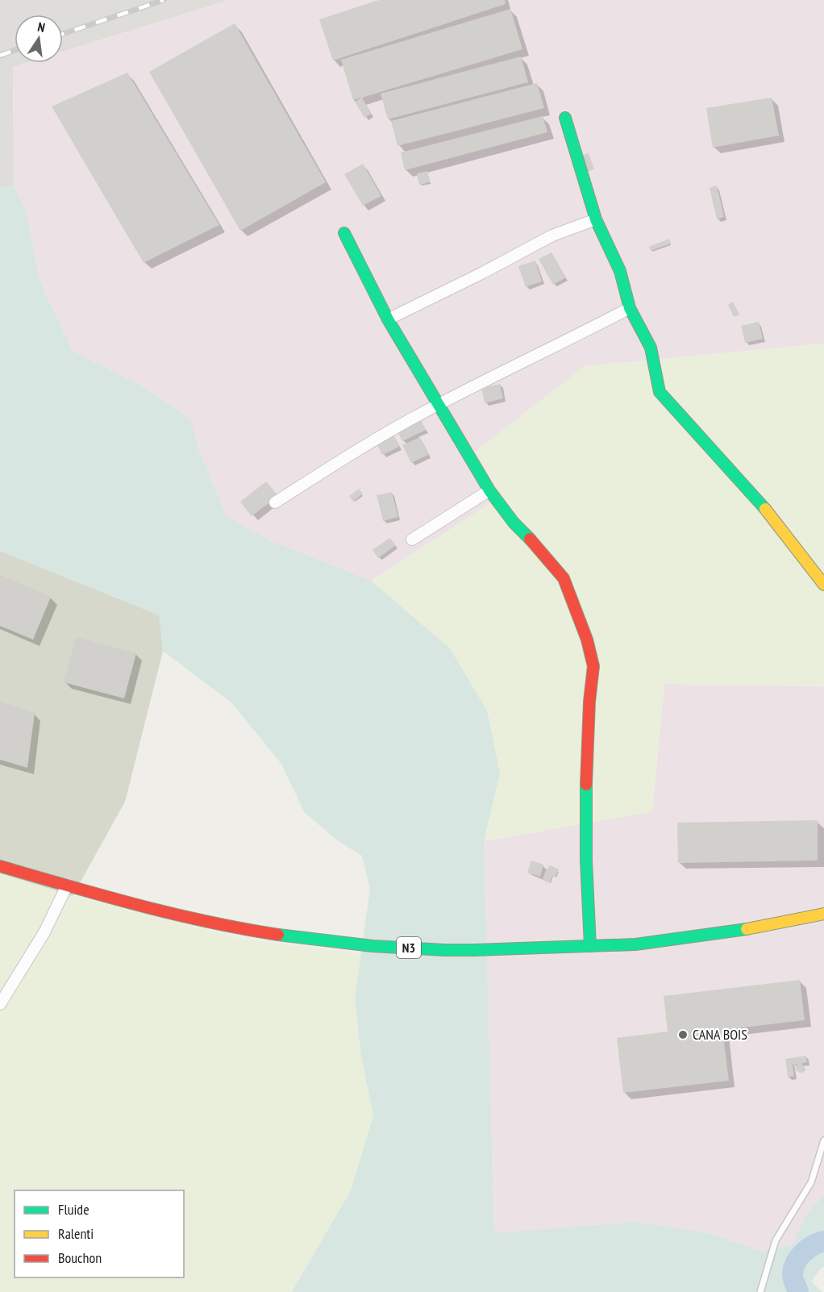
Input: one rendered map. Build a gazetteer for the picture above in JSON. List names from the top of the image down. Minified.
{"streets":{"main road":["N3"]},"places":["CANA BOIS"],"legend":["Fluide","Ralenti","Bouchon"],"north":"top"}
